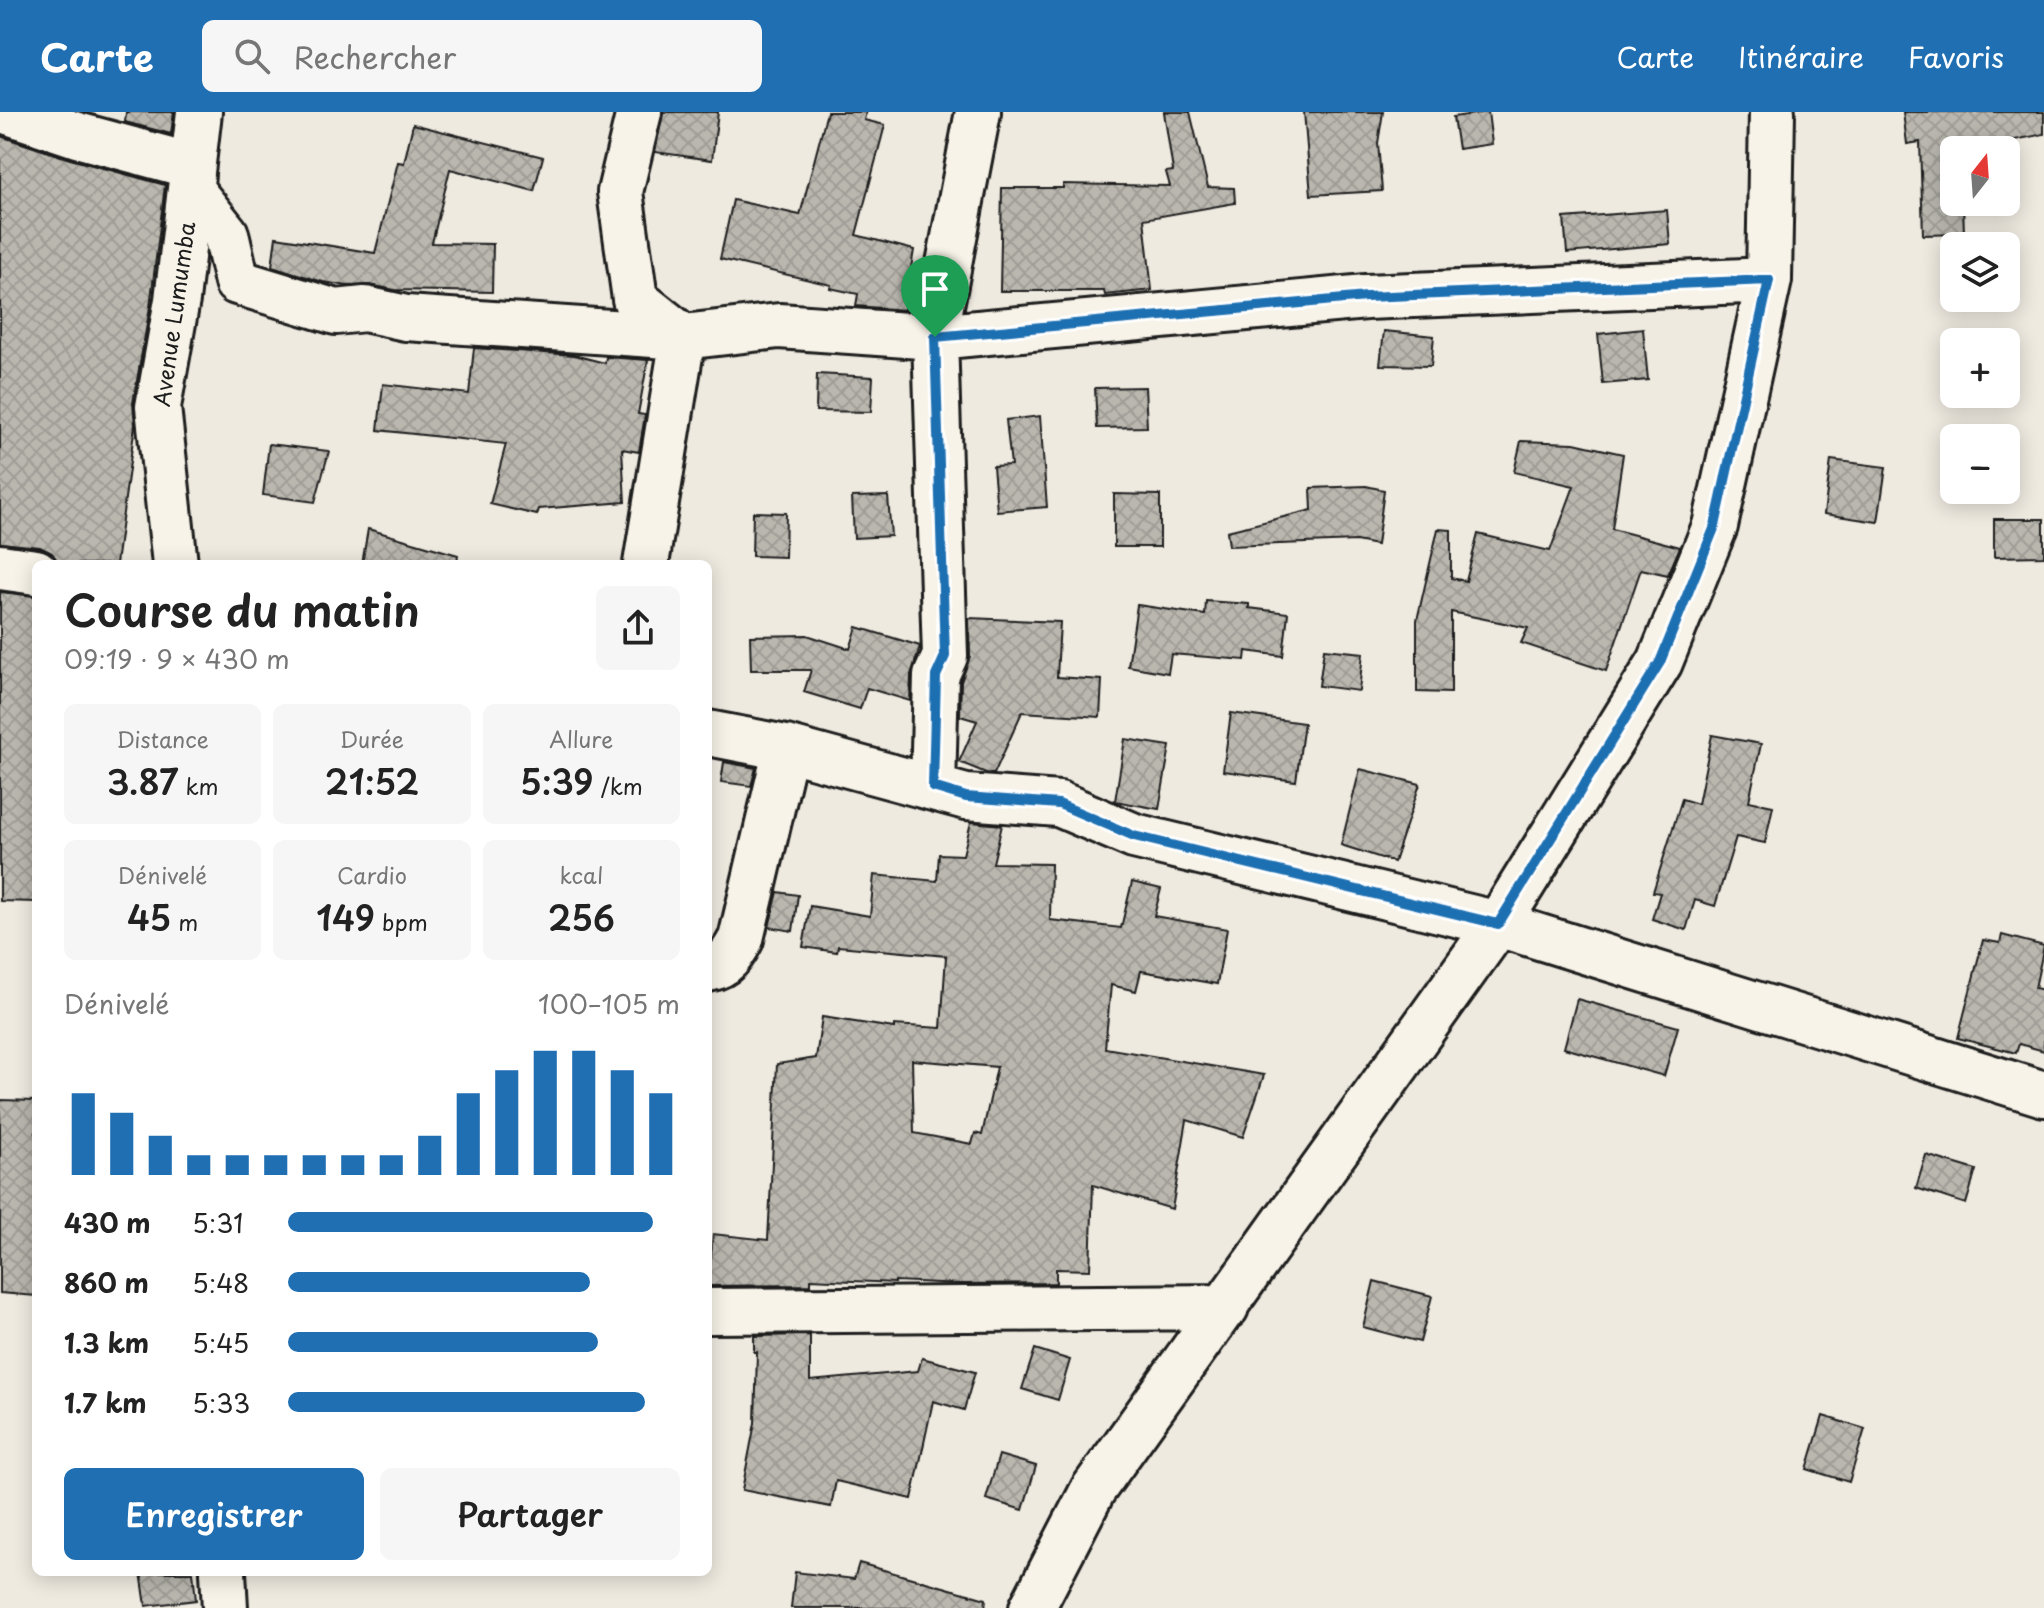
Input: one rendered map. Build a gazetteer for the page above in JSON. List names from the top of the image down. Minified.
{"streets":{"street":["Avenue Lumumba"]},"north":"top","page":{"header":"Carte","search":"Rechercher","nav":["Carte","Itinéraire","Favoris"],"map_buttons":["+","−"],"heading":["Course du matin","09:19 · 9 × 430 m"],"stats":[["Distance","3.87 km"],["Durée","21:52"],["Allure","5:39 /km"],["Dénivelé","45 m"],["Cardio","149 bpm"],["kcal","256"]],"chart":["Dénivelé","100–105 m"],"list":[{"name":"430 m","note":"5:31"},{"name":"860 m","note":"5:48"},{"name":"1.3 km","note":"5:45"},{"name":"1.7 km","note":"5:33"}],"buttons":["Enregistrer","Partager"]}}
